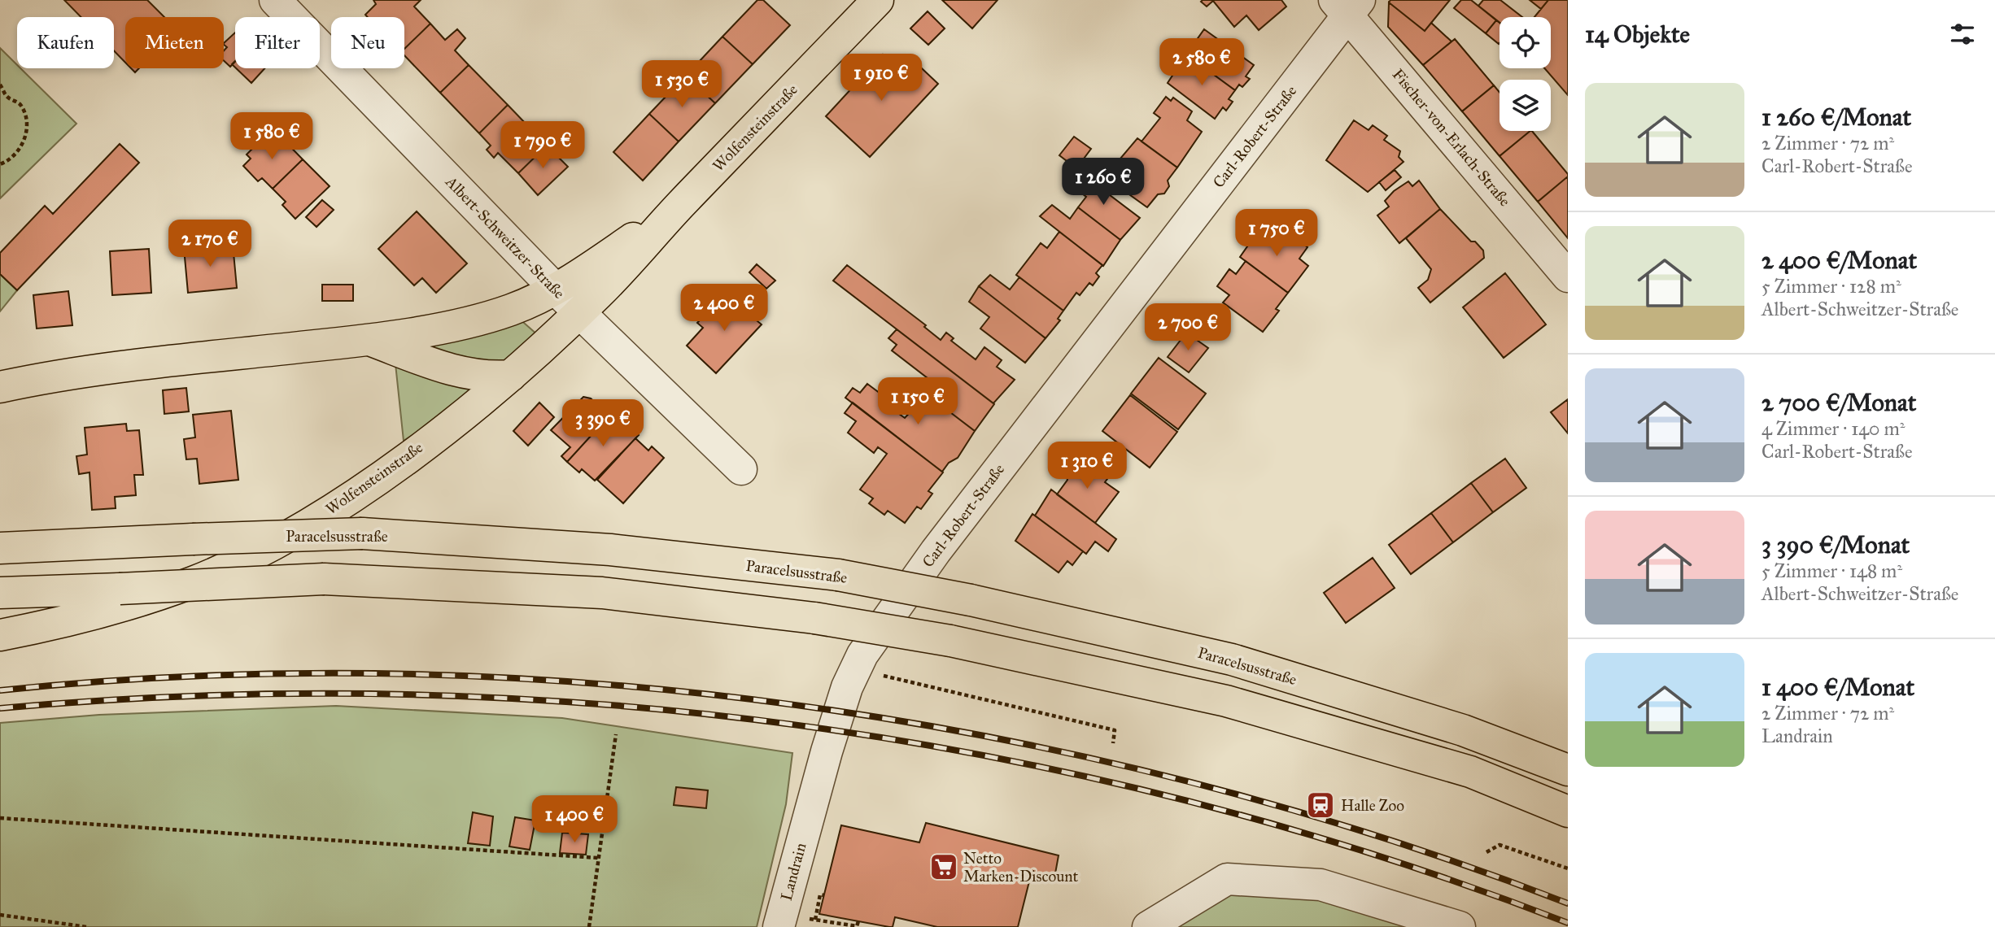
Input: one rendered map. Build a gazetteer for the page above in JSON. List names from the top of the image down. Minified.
{"streets":{"main road":["Wolfensteinstraße","Paracelsusstraße"],"street":["Carl-Robert-Straße","Fischer-von-Erlach-Straße","Albert-Schweitzer-Straße","Landrain"]},"crossings":[["Wolfensteinstraße","Albert-Schweitzer-Straße"],["Carl-Robert-Straße","Fischer-von-Erlach-Straße"],["Carl-Robert-Straße","Landrain"]],"places":{"station":["Halle Zoo"],"supermarket":["Netto Marken-Discount"]},"page":{"heading":"14 Objekte","chip":["Kaufen","Mieten","Filter","Neu"],"price":["2 580 €","1 910 €","1 530 €","1 580 €","1 790 €","1 260 €","1 750 €","2 170 €","2 400 €","2 700 €","1 150 €","3 390 €","1 310 €","1 400 €"],"list":[{"name":"1 260 €/Monat","note":"2 Zimmer · 72 m² · Carl-Robert-Straße"},{"name":"2 400 €/Monat","note":"5 Zimmer · 128 m² · Albert-Schweitzer-Straße"},{"name":"2 700 €/Monat","note":"4 Zimmer · 140 m² · Carl-Robert-Straße"},{"name":"3 390 €/Monat","note":"5 Zimmer · 148 m² · Albert-Schweitzer-Straße"},{"name":"1 400 €/Monat","note":"2 Zimmer · 72 m² · Landrain"}]}}
